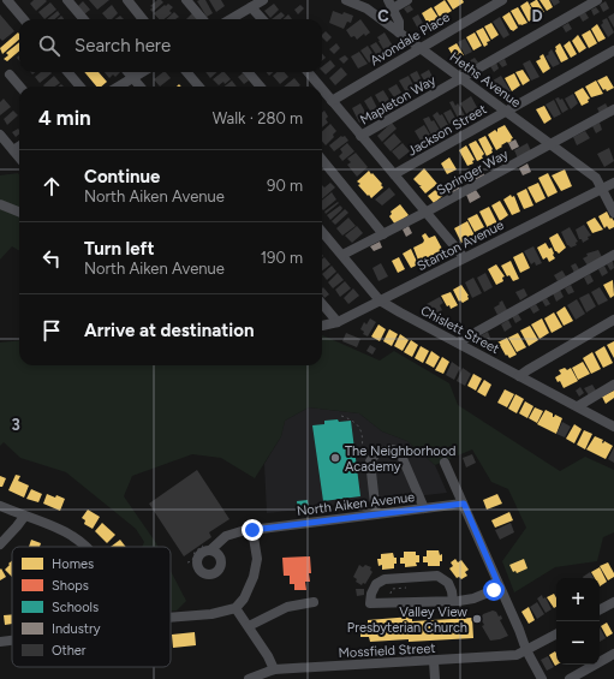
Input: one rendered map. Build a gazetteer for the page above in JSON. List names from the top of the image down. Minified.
{"streets":{"street":["Avondale Place","Heths Avenue","Mapleton Way","Jackson Street","Springer Way","Stanton Avenue","Chislett Street","North Aiken Avenue","Mossfield Street"]},"crossings":[["Avondale Place","Heths Avenue"],["Heths Avenue","Mapleton Way"],["Heths Avenue","Jackson Street"],["Heths Avenue","Springer Way"],["Heths Avenue","Stanton Avenue"],["Springer Way","Chislett Street"],["Stanton Avenue","Chislett Street"]],"places":["The Neighborhood Academy","Valley View Presbyterian Church"],"legend":["Homes","Shops","Schools","Industry","Other"],"page":{"search":"Search here","heading":["4 min","Walk · 280 m"],"list":[["Continue","North Aiken Avenue","90 m"],["Turn left","North Aiken Avenue","190 m"],"Arrive at destination"],"map_buttons":["+","−"]},"grid":{"columns":["C","D"],"rows":["3"]}}
